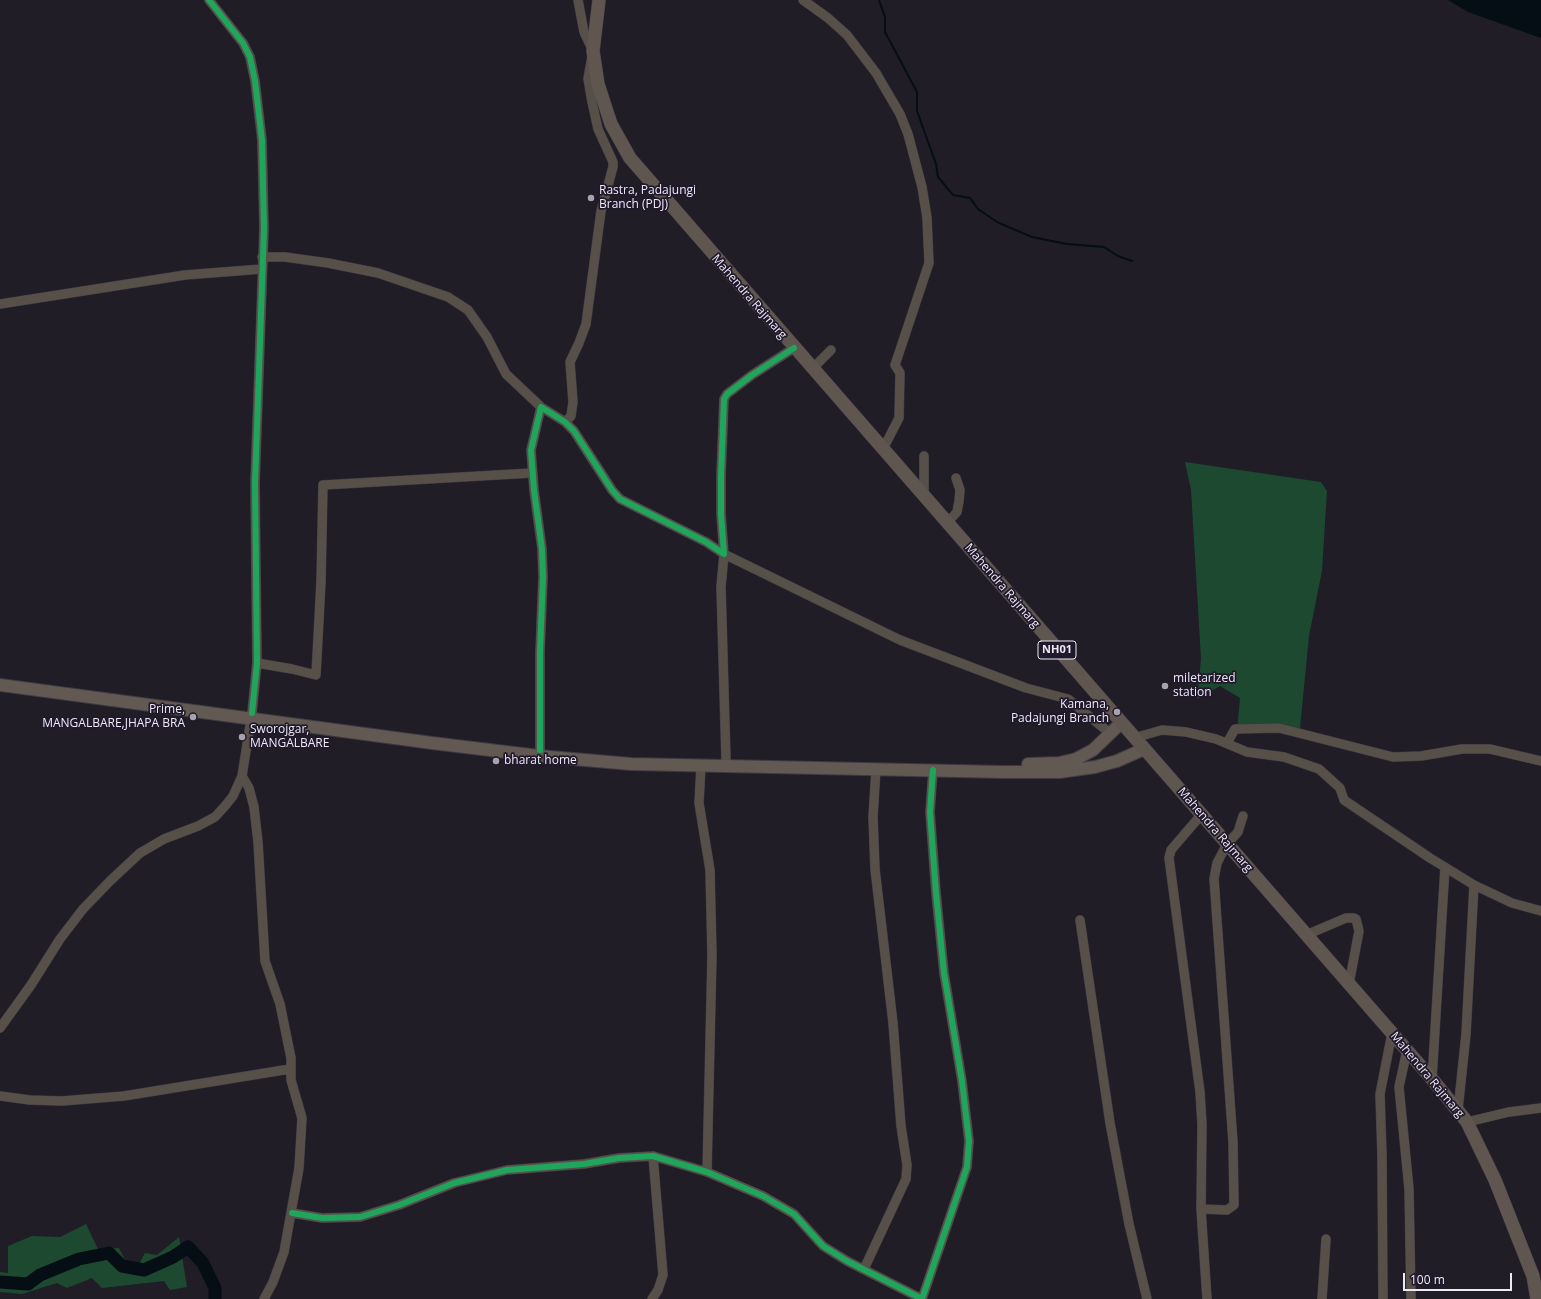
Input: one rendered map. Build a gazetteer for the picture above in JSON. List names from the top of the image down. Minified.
{"streets":{"highway":["Mahendra Rajmarg","NH01"]},"places":["Rastra, Padajungi Branch (PDJ)","miletarized station","Kamana, Padajungi Branch","Prime, MANGALBARE,JHAPA BRA","Sworojgar, MANGALBARE","bharat home"],"scale_bar":"100 m"}
